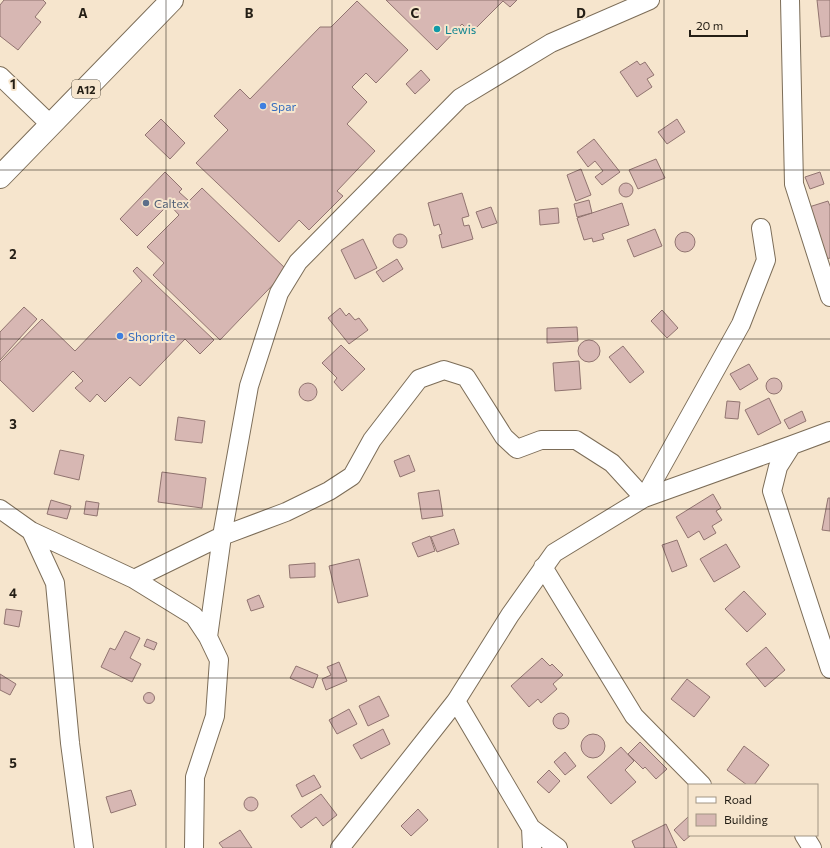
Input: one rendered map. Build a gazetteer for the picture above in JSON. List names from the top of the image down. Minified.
{"streets":{"main road":["A12"]},"places":["Lewis","Spar","Caltex","Shoprite"],"legend":["Road","Building"],"scale_bar":"20 m","grid":{"columns":["A","B","C","D"],"rows":["1","2","3","4","5"]}}
